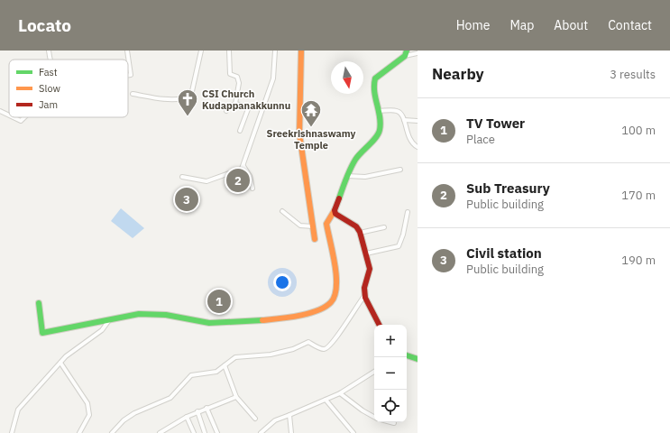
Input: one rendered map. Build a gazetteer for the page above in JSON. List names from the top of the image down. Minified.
{"places":{"church":["CSI Church Kudappanakkunnu"],"temple":["Sreekrishnaswamy Temple"]},"legend":["Fast","Slow","Jam"],"north":"bottom","page":{"header":"Locato","nav":["Home","Map","About","Contact"],"heading":["Nearby","3 results"],"list":[{"mark":"1","name":"TV Tower","note":"Place","value":"100 m"},{"mark":"2","name":"Sub Treasury","note":"Public building","value":"170 m"},{"mark":"3","name":"Civil station","note":"Public building","value":"190 m"}],"pins":["2","3","1"],"map_buttons":["+","−"]}}
